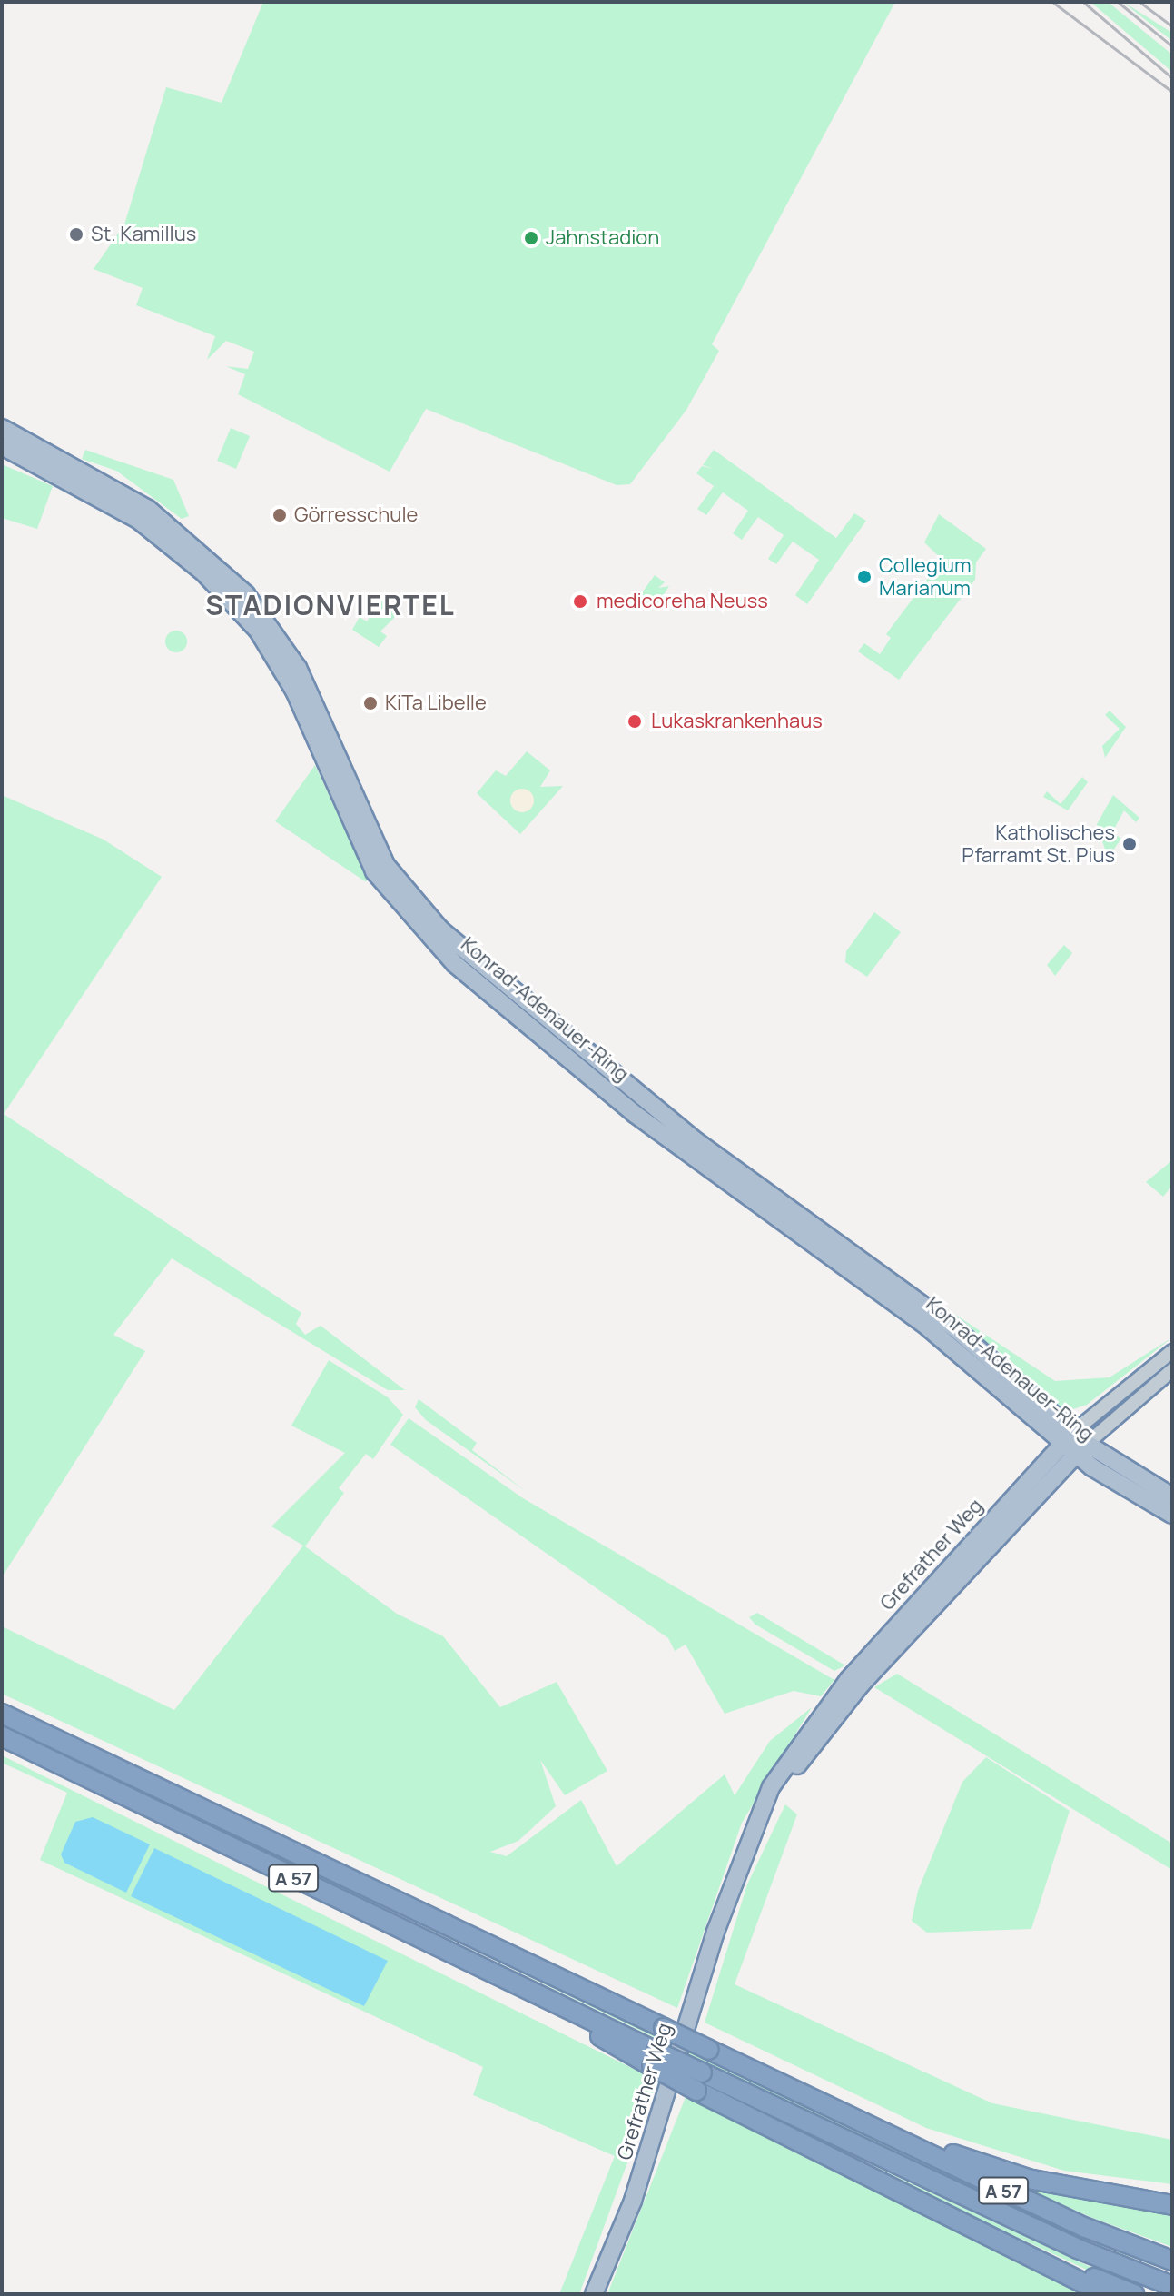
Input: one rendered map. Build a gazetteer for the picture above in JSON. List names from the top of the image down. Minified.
{"streets":{"highway":["A 57"],"main road":["Konrad-Adenauer-Ring","Grefrather Weg"]},"crossings":[["Konrad-Adenauer-Ring","Grefrather Weg"]],"districts":["STADIONVIERTEL"],"places":["St. Kamillus","Jahnstadion","Görresschule","Collegium Marianum","medicoreha Neuss","KiTa Libelle","Lukaskrankenhaus","Katholisches Pfarramt St. Pius"]}
